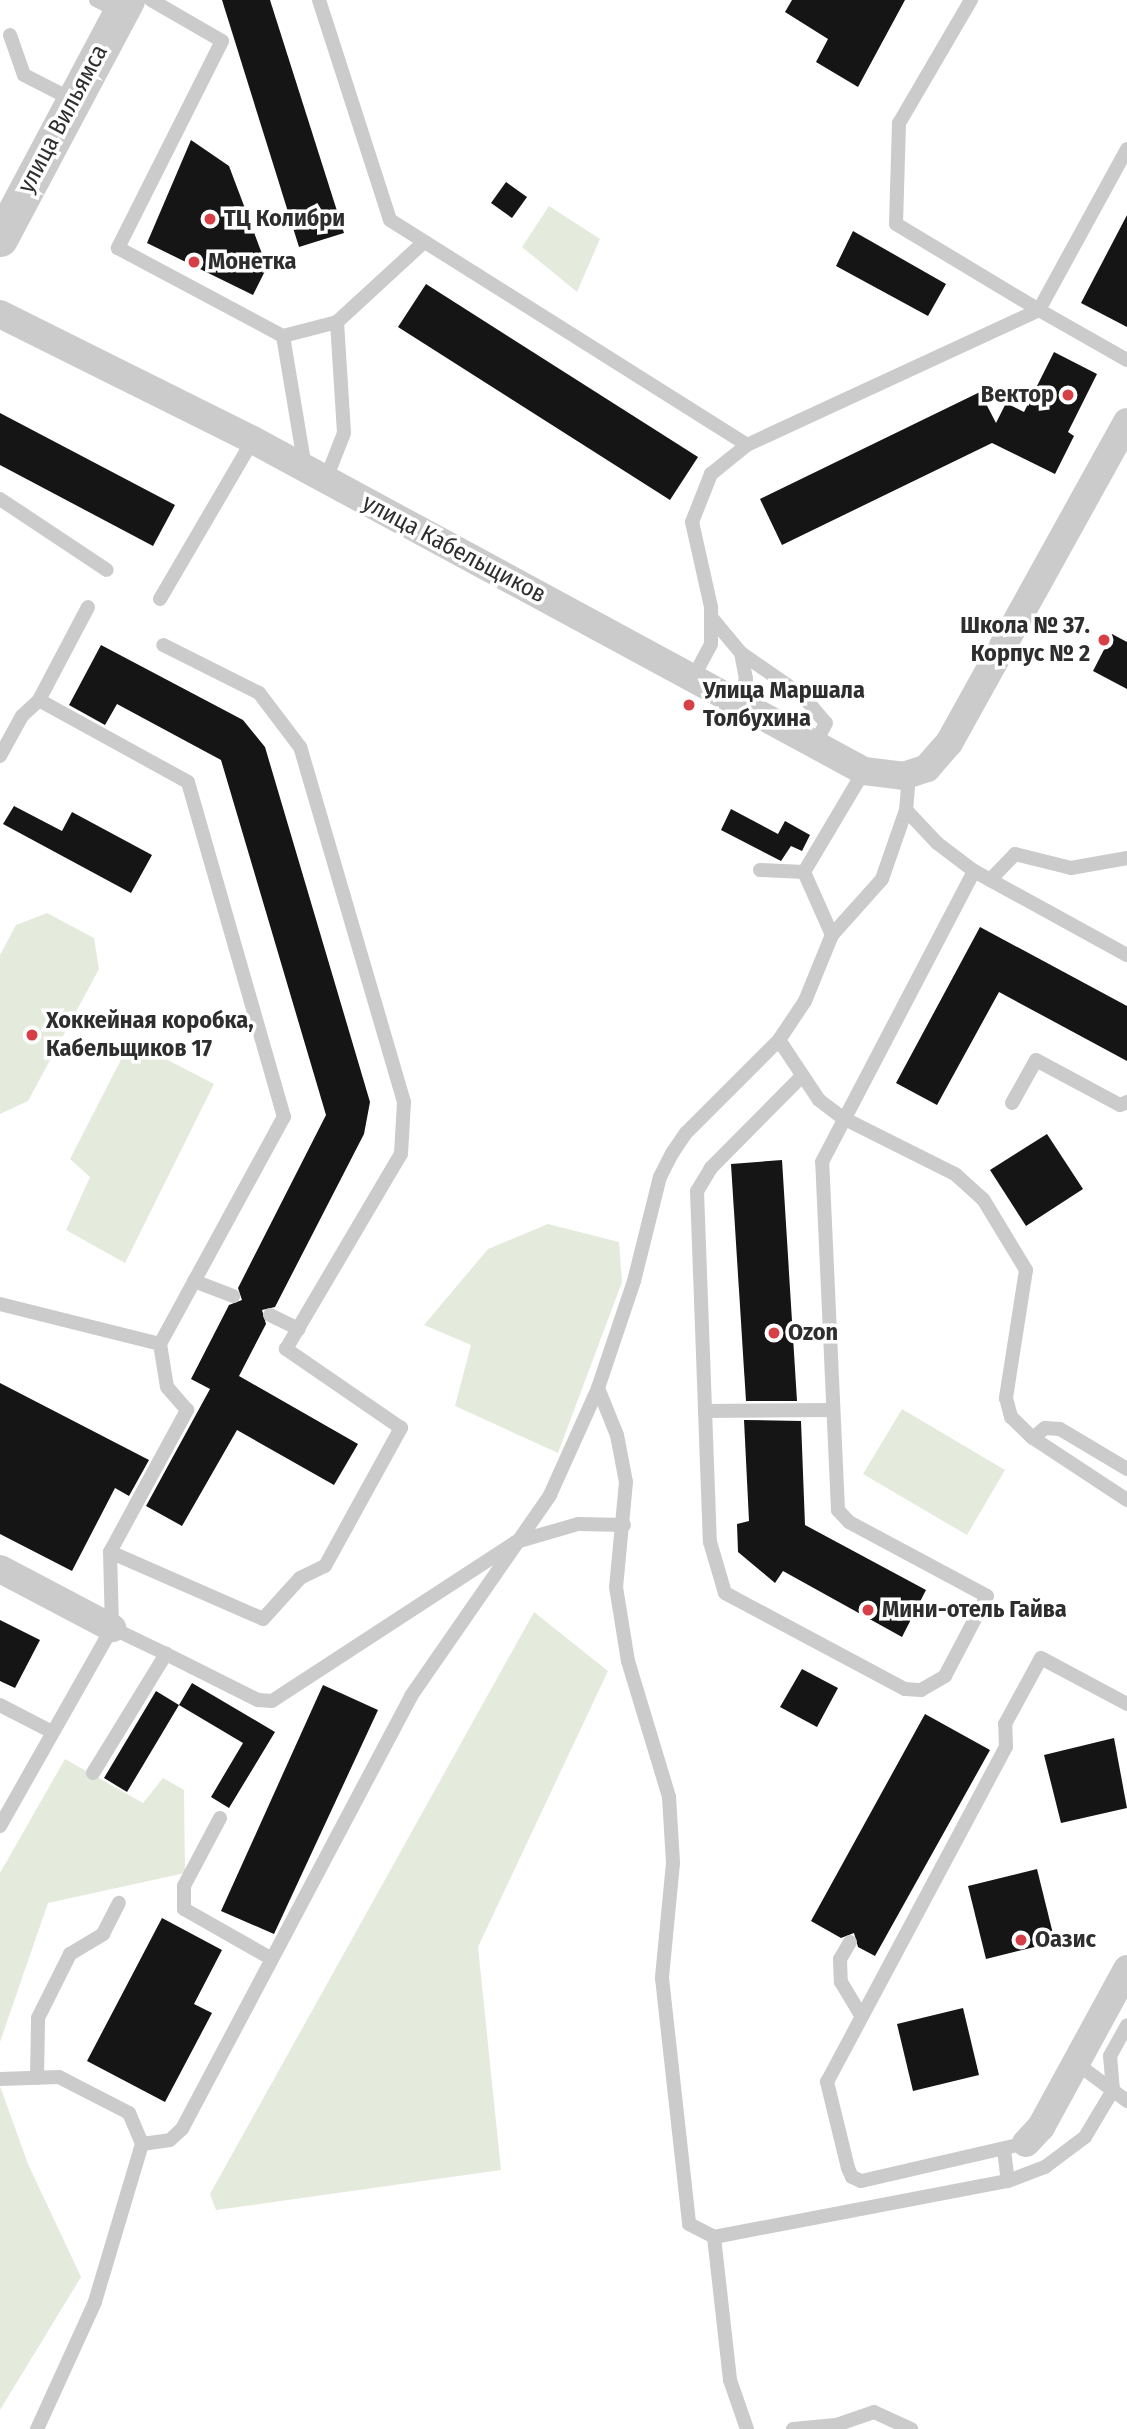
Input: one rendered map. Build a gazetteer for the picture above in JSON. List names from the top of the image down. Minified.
{"streets":{"street":["улица Вильямса","улица Кабельщиков"]},"places":["ТЦ Колибри","Монетка","Вектор","Школа № 37. Корпус № 2","Улица Маршала Толбухина","Хоккейная коробка, Кабельщиков 17","Ozon","Мини-отель Гайва","Оазис"]}
